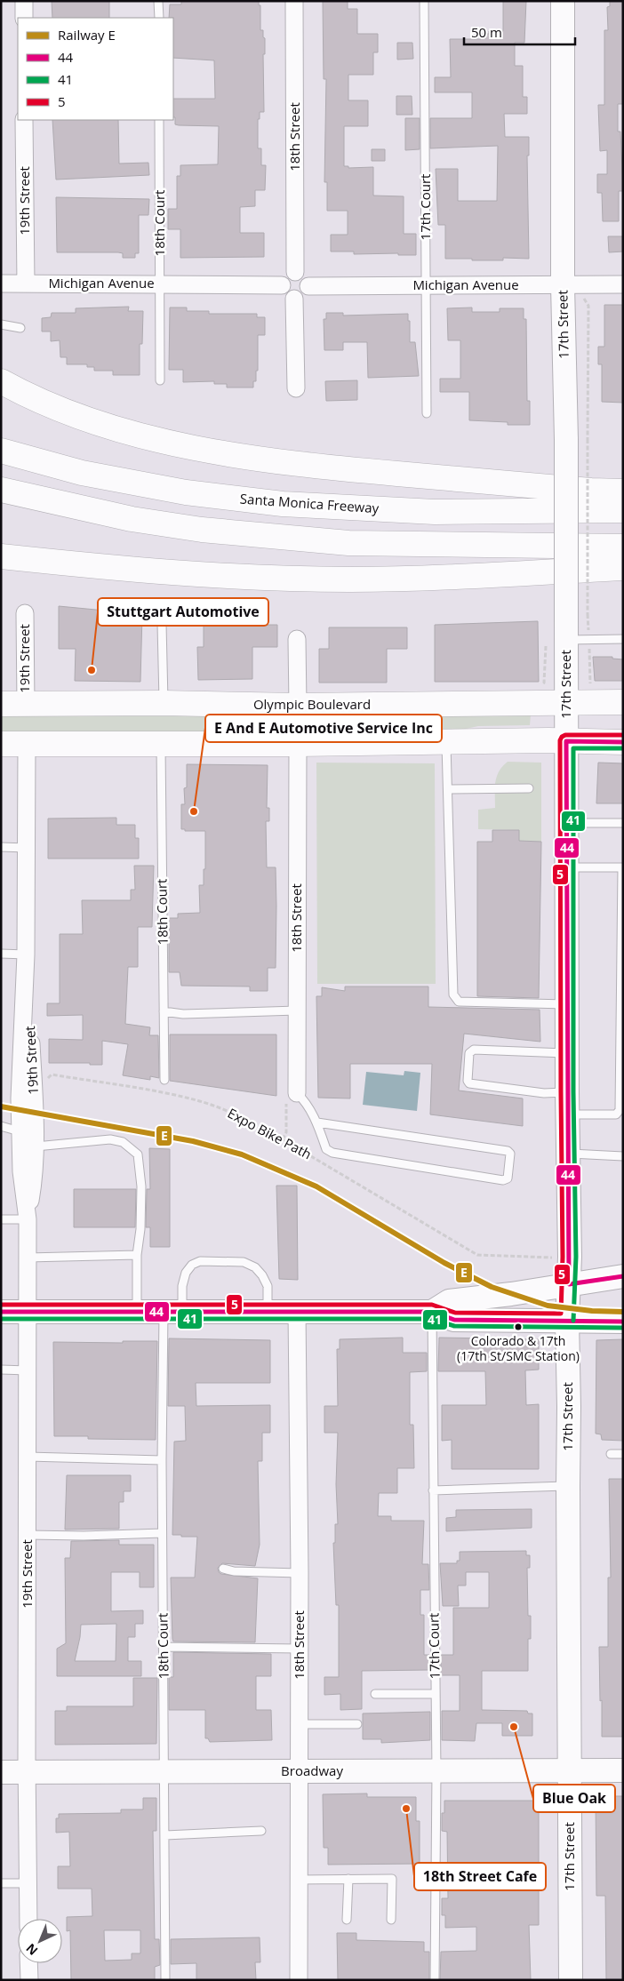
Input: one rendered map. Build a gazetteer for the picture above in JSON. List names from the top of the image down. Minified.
{"streets":{"main road":["Santa Monica Freeway","Olympic Boulevard"],"street":["18th Street","19th Street","Michigan Avenue","17th Street","Broadway"],"lane":["17th Court","18th Court"],"path":["Expo Bike Path"]},"crossings":[["18th Street","Michigan Avenue"],["18th Street","Broadway"],["19th Street","Michigan Avenue"],["19th Street","Olympic Boulevard"],["19th Street","Broadway"],["17th Court","Michigan Avenue"],["17th Court","Broadway"],["18th Court","Michigan Avenue"],["18th Court","Broadway"],["Michigan Avenue","17th Street"],["17th Street","Olympic Boulevard"],["17th Street","Broadway"]],"places":["Stuttgart Automotive","E And E Automotive Service Inc","Colorado & 17th (17th St/SMC Station)","Blue Oak","18th Street Cafe"],"lines":["transit line 5","transit line 44","transit line 41","rail line E"],"legend":["Railway E","44","41","5"],"scale_bar":"50 m","north":"bottom left"}
